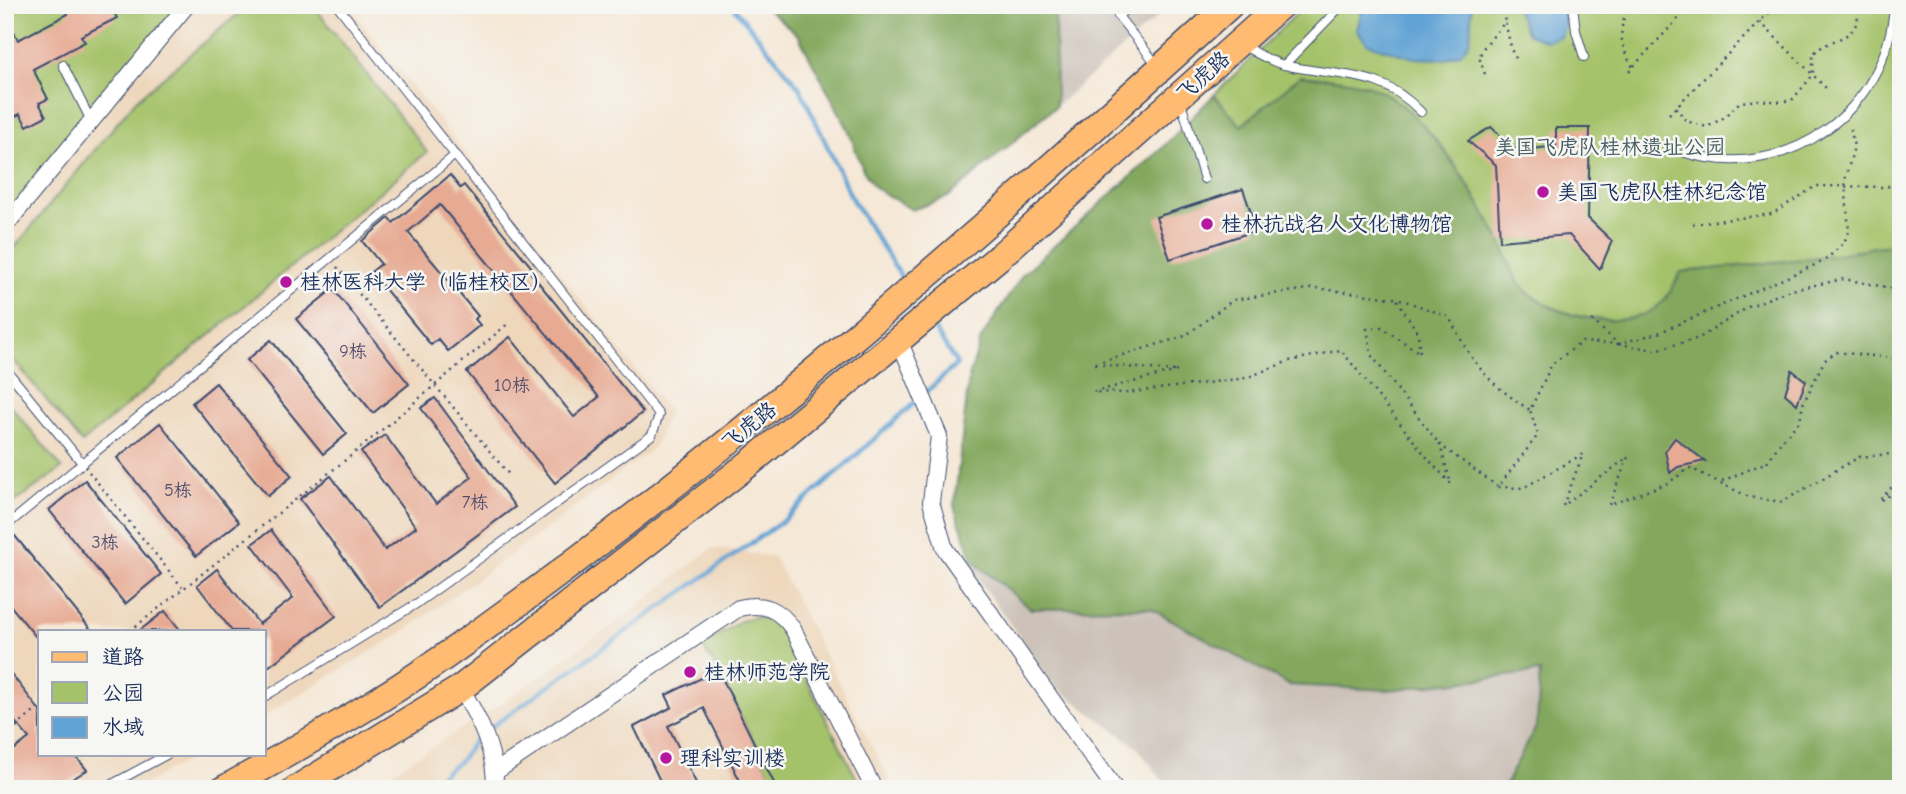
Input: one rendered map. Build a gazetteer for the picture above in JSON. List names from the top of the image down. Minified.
{"streets":{"main road":["飞虎路"]},"parks":["美国飞虎队桂林遗址公园"],"places":["美国飞虎队桂林纪念馆","桂林抗战名人文化博物馆","桂林医科大学（临桂校区）","桂林师范学院","理科实训楼"],"house_numbers":["9栋","10栋","5栋","7栋","3栋"],"legend":["道路","公园","水域"]}
